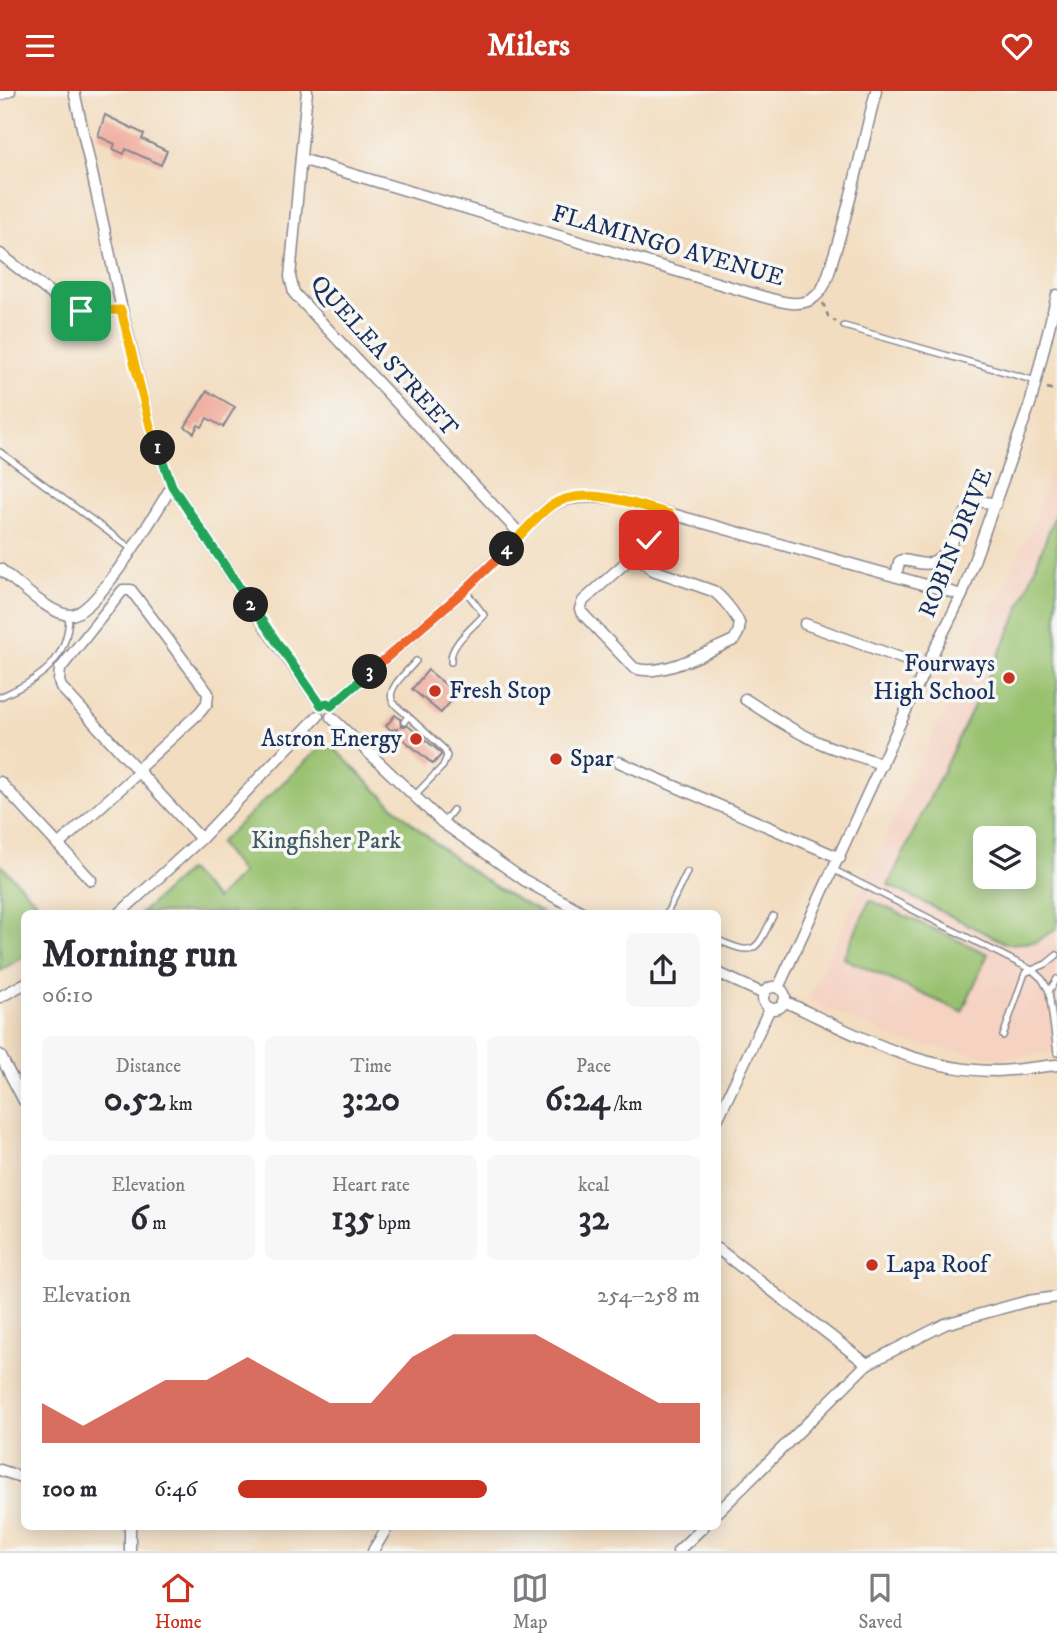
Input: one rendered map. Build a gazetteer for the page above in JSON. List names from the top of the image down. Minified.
{"streets":{"street":["FLAMINGO AVENUE","QUELEA STREET","ROBIN DRIVE"]},"crossings":[["FLAMINGO AVENUE","QUELEA STREET"]],"parks":["Kingfisher Park"],"places":["Fourways High School","Fresh Stop","Astron Energy","Spar","Lapa Roof"],"page":{"header":"Milers","pins":["1","4","2","3"],"heading":["Morning run","06:10"],"stats":[["Distance","0.52 km"],["Time","3:20"],["Pace","6:24 /km"],["Elevation","6 m"],["Heart rate","135 bpm"],["kcal","32"]],"chart":["Elevation","254–258 m"],"list":[{"name":"100 m","note":"6:46"}],"tabs":["Home","Map","Saved"]}}
